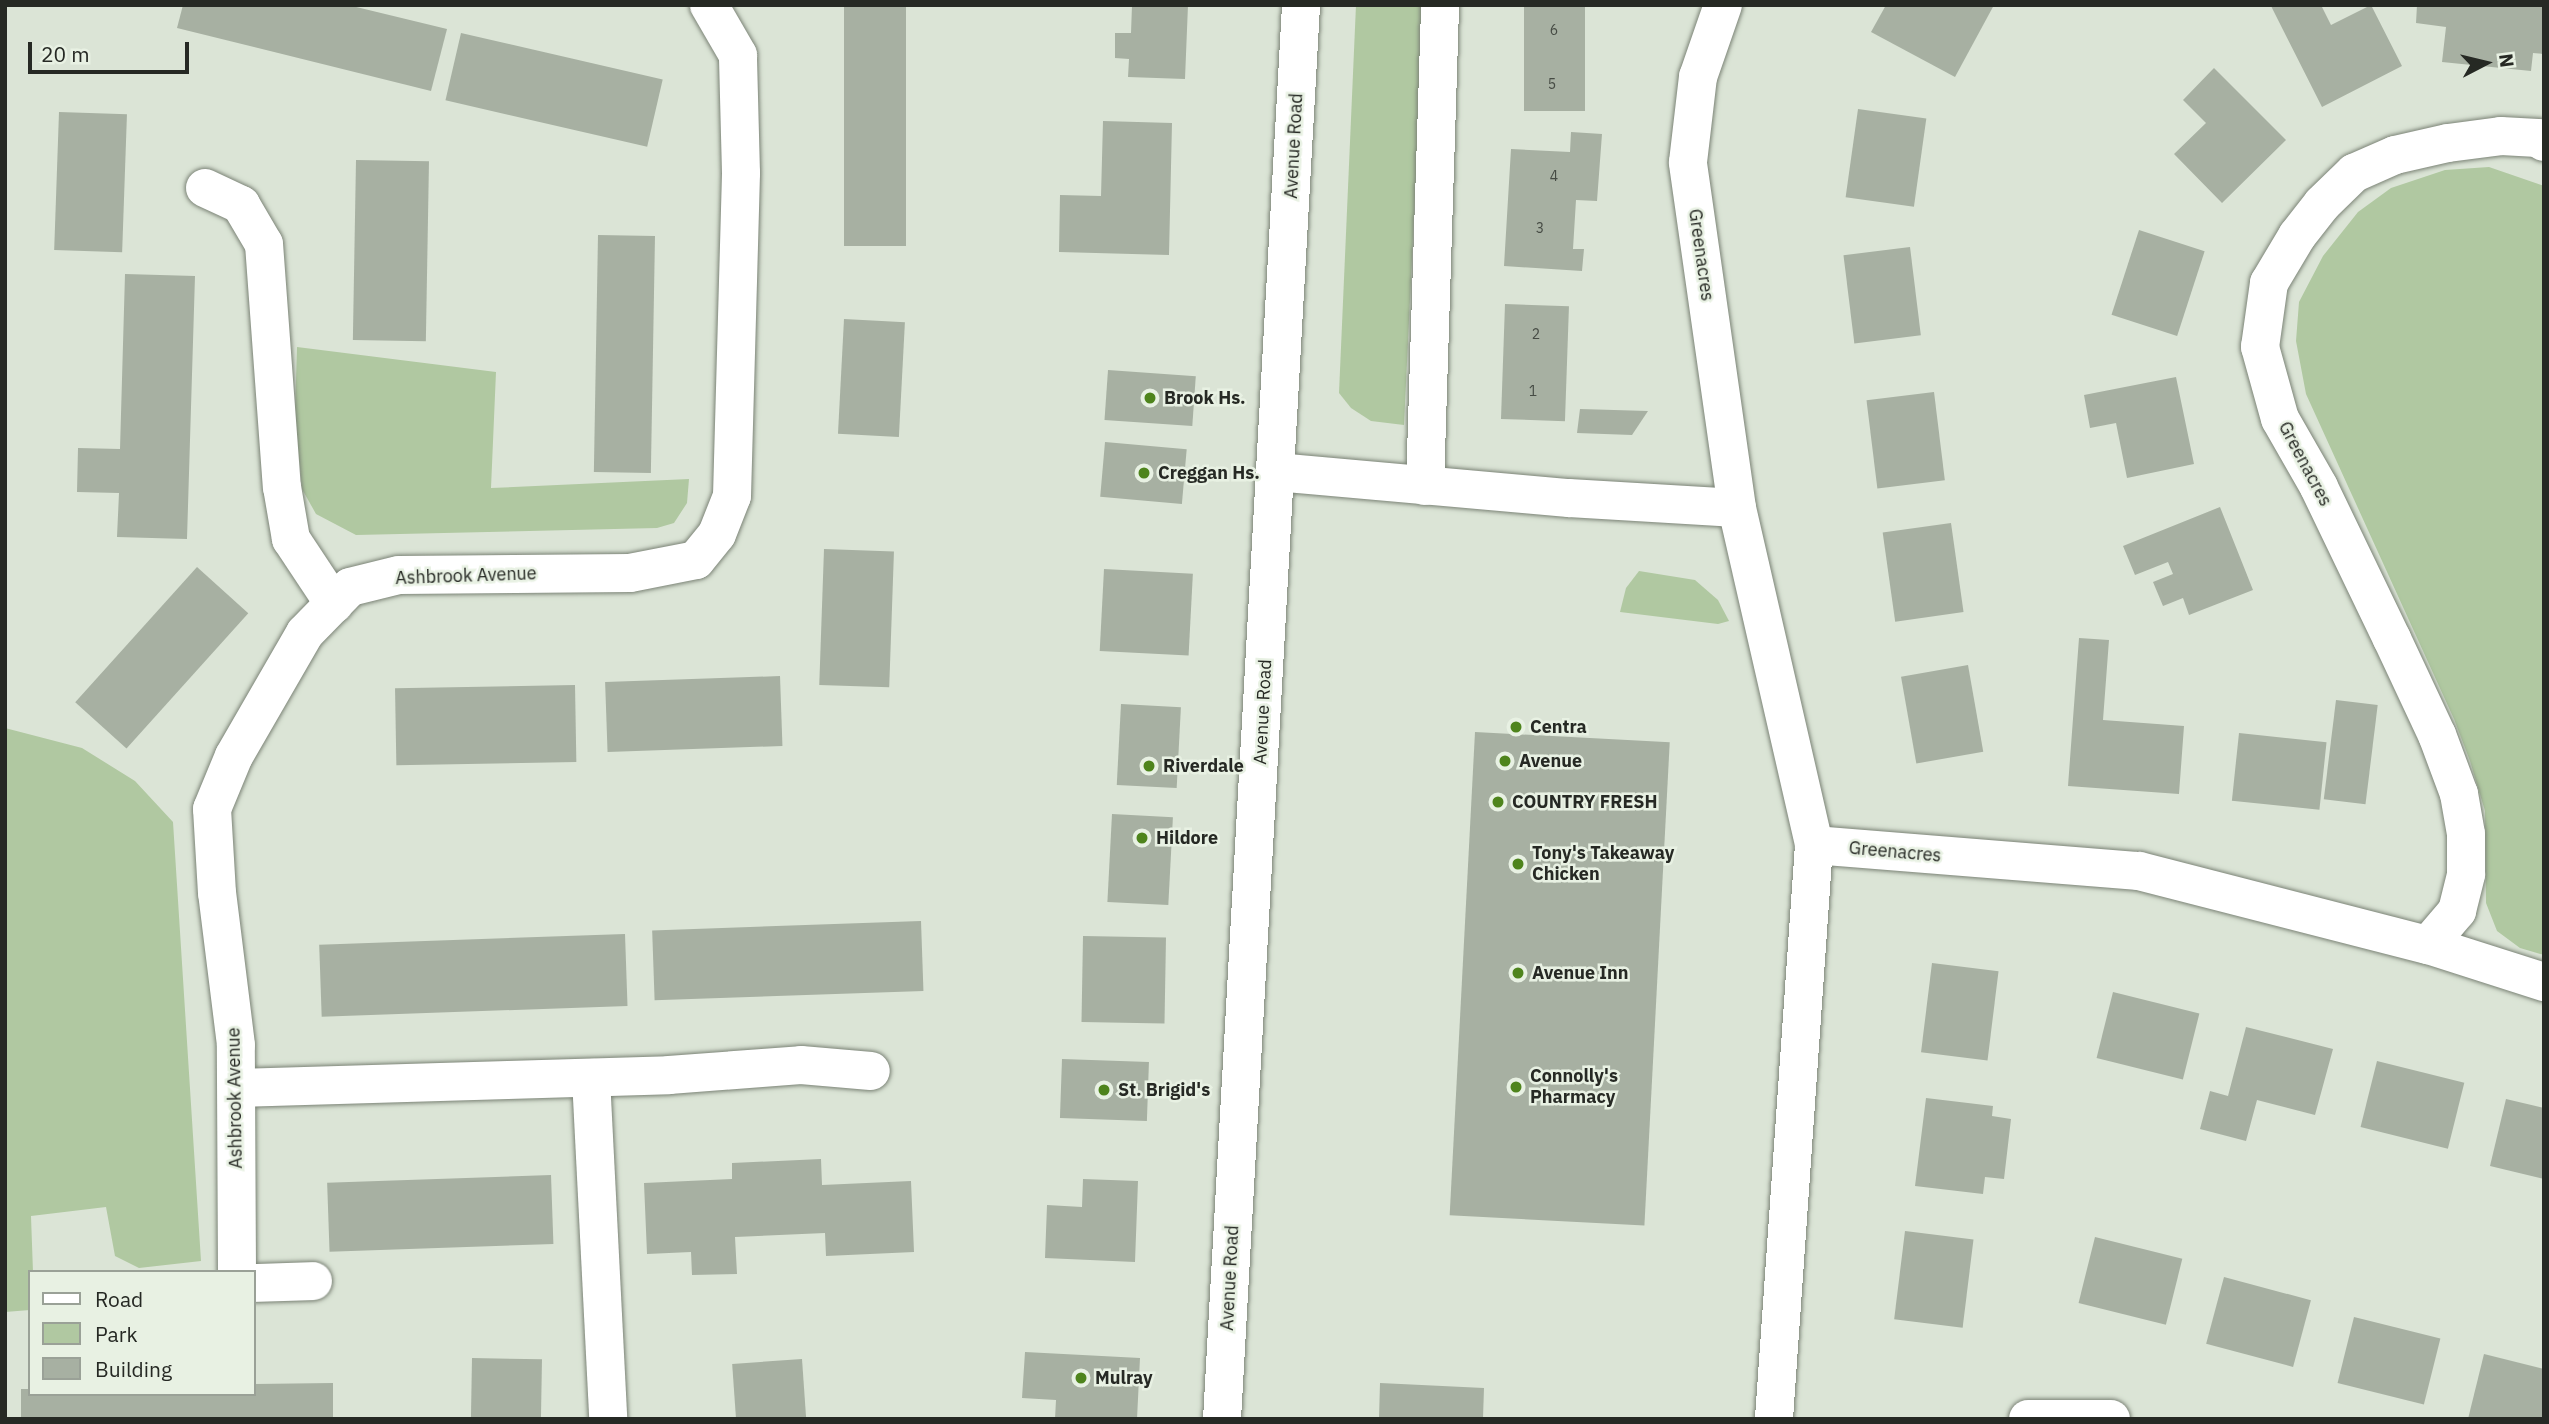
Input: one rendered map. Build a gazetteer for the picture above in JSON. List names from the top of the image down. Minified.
{"streets":{"street":["Avenue Road","Greenacres","Ashbrook Avenue"]},"places":["Brook Hs.","Creggan Hs.","Centra","Avenue","Riverdale","COUNTRY FRESH","Hildore","Tony's Takeaway Chicken","Avenue Inn","Connolly's Pharmacy","St. Brigid's","Mulray"],"house_numbers":["6","5","4","3","2","1"],"legend":["Road","Park","Building"],"scale_bar":"20 m","north":"right"}
